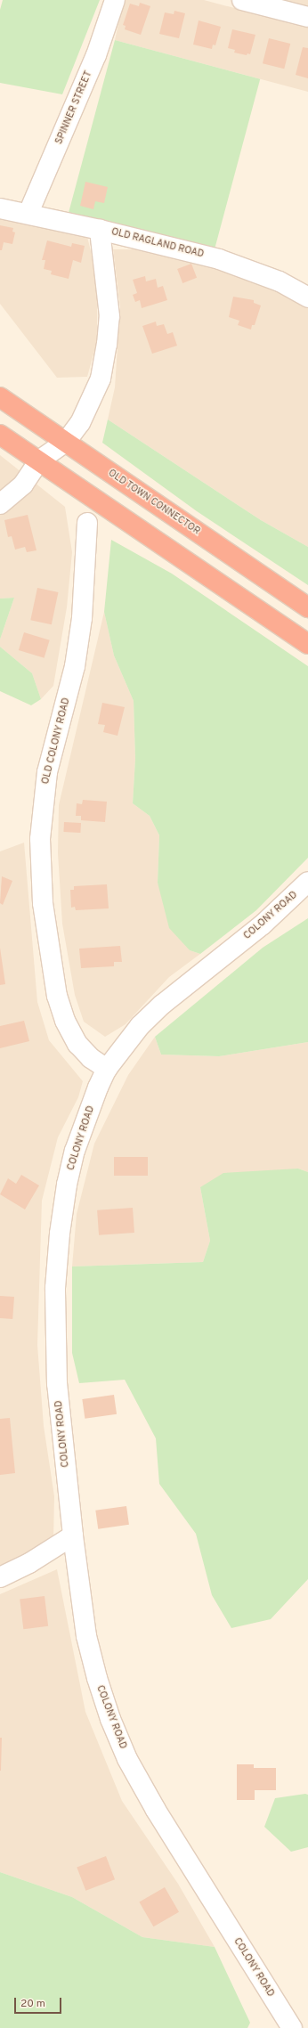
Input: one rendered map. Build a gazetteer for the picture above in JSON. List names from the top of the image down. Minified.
{"streets":{"highway":["OLD TOWN CONNECTOR"],"street":["SPINNER STREET","OLD RAGLAND ROAD","OLD COLONY ROAD","COLONY ROAD"]},"crossings":[["SPINNER STREET","OLD RAGLAND ROAD"],["OLD COLONY ROAD","COLONY ROAD"]],"scale_bar":"20 m"}
